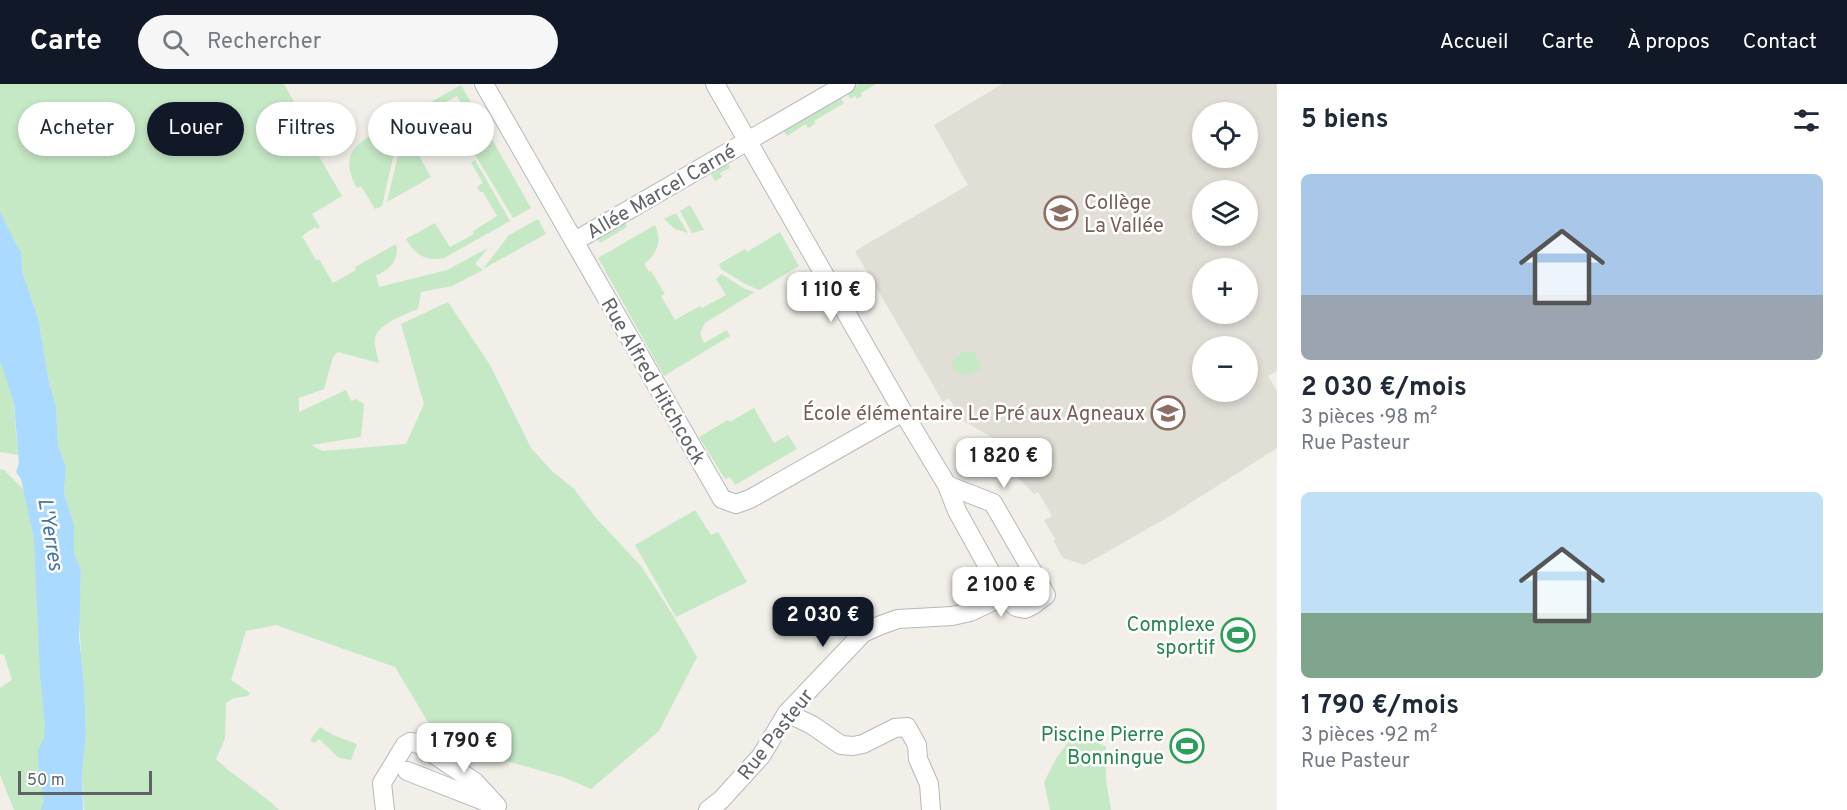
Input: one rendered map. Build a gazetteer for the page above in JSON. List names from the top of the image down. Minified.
{"streets":{"street":["Allée Marcel Carné","Rue Alfred Hitchcock","Rue Pasteur"]},"crossings":[["Allée Marcel Carné","Rue Alfred Hitchcock"]],"water":["L'Yerres"],"places":{"school or university":["Collège La Vallée","École élémentaire Le Pré aux Agneaux"],"sports":["Complexe sportif","Piscine Pierre Bonningue"]},"scale_bar":"50 m","page":{"header":"Carte","search":"Rechercher","nav":["Accueil","Carte","À propos","Contact"],"heading":"5 biens","map_buttons":["+","−"],"chip":["Acheter","Louer","Filtres","Nouveau"],"list":[{"name":"2 030 €/mois","note":"3 pièces · 98 m² · Rue Pasteur"},{"name":"1 790 €/mois","note":"3 pièces · 92 m² · Rue Pasteur"}],"price":["1 110 €","1 820 €","2 100 €","2 030 €","1 790 €"],"scale":"50 m"}}
